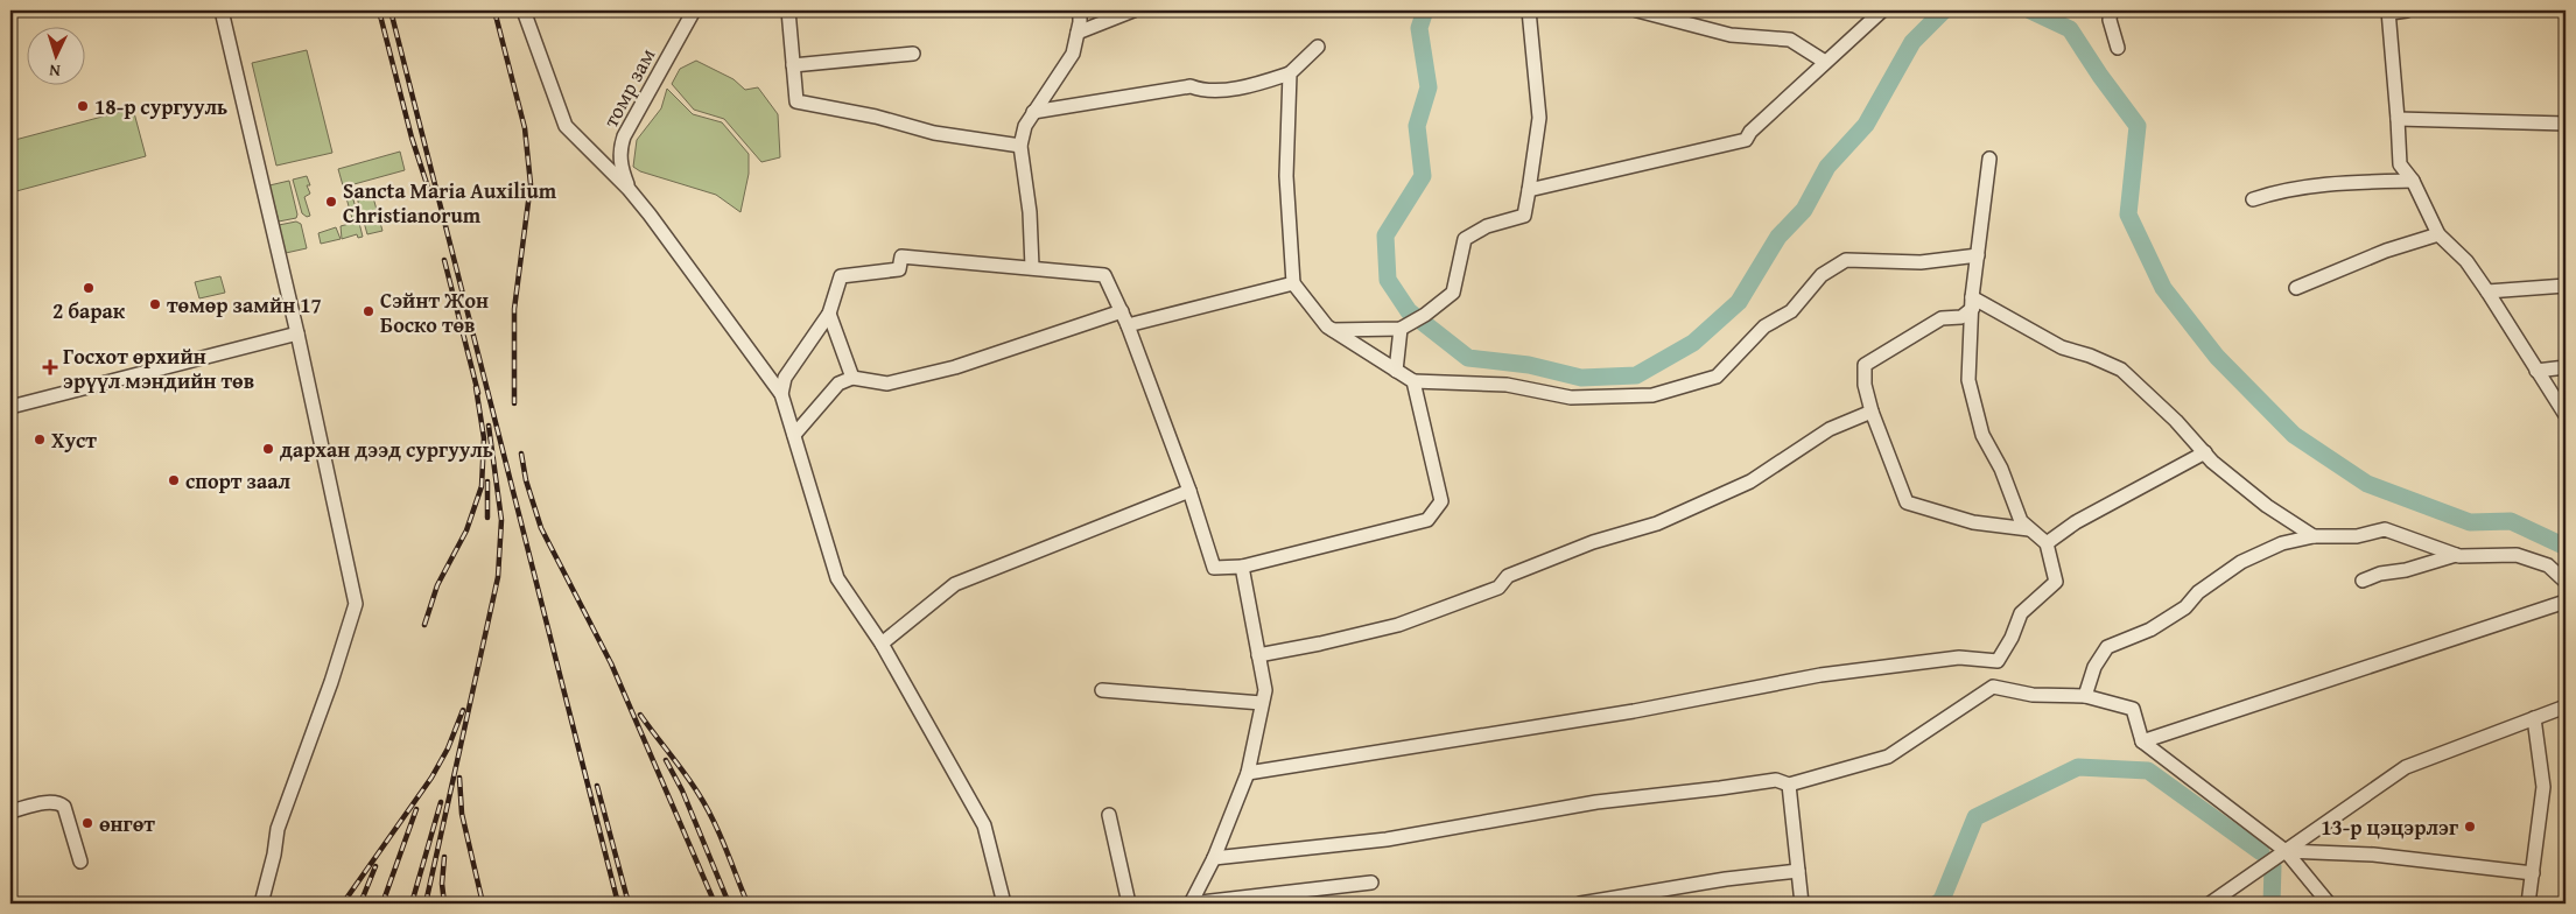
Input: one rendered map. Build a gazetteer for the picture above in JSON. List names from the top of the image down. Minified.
{"streets":{"street":["томр зам"]},"places":{"other":["18-р сургууль","Sancta Maria Auxilium Christianorum","2 барак","төмөр замйн 17","Сэйнт Жон Боско төв","Хуст","дархан дээд сургууль","спорт заал","өнгөт","13-р цэцэрлэг"],"health":["Госхот өрхийн эрүүл мэндийн төв"]},"north":"bottom"}
